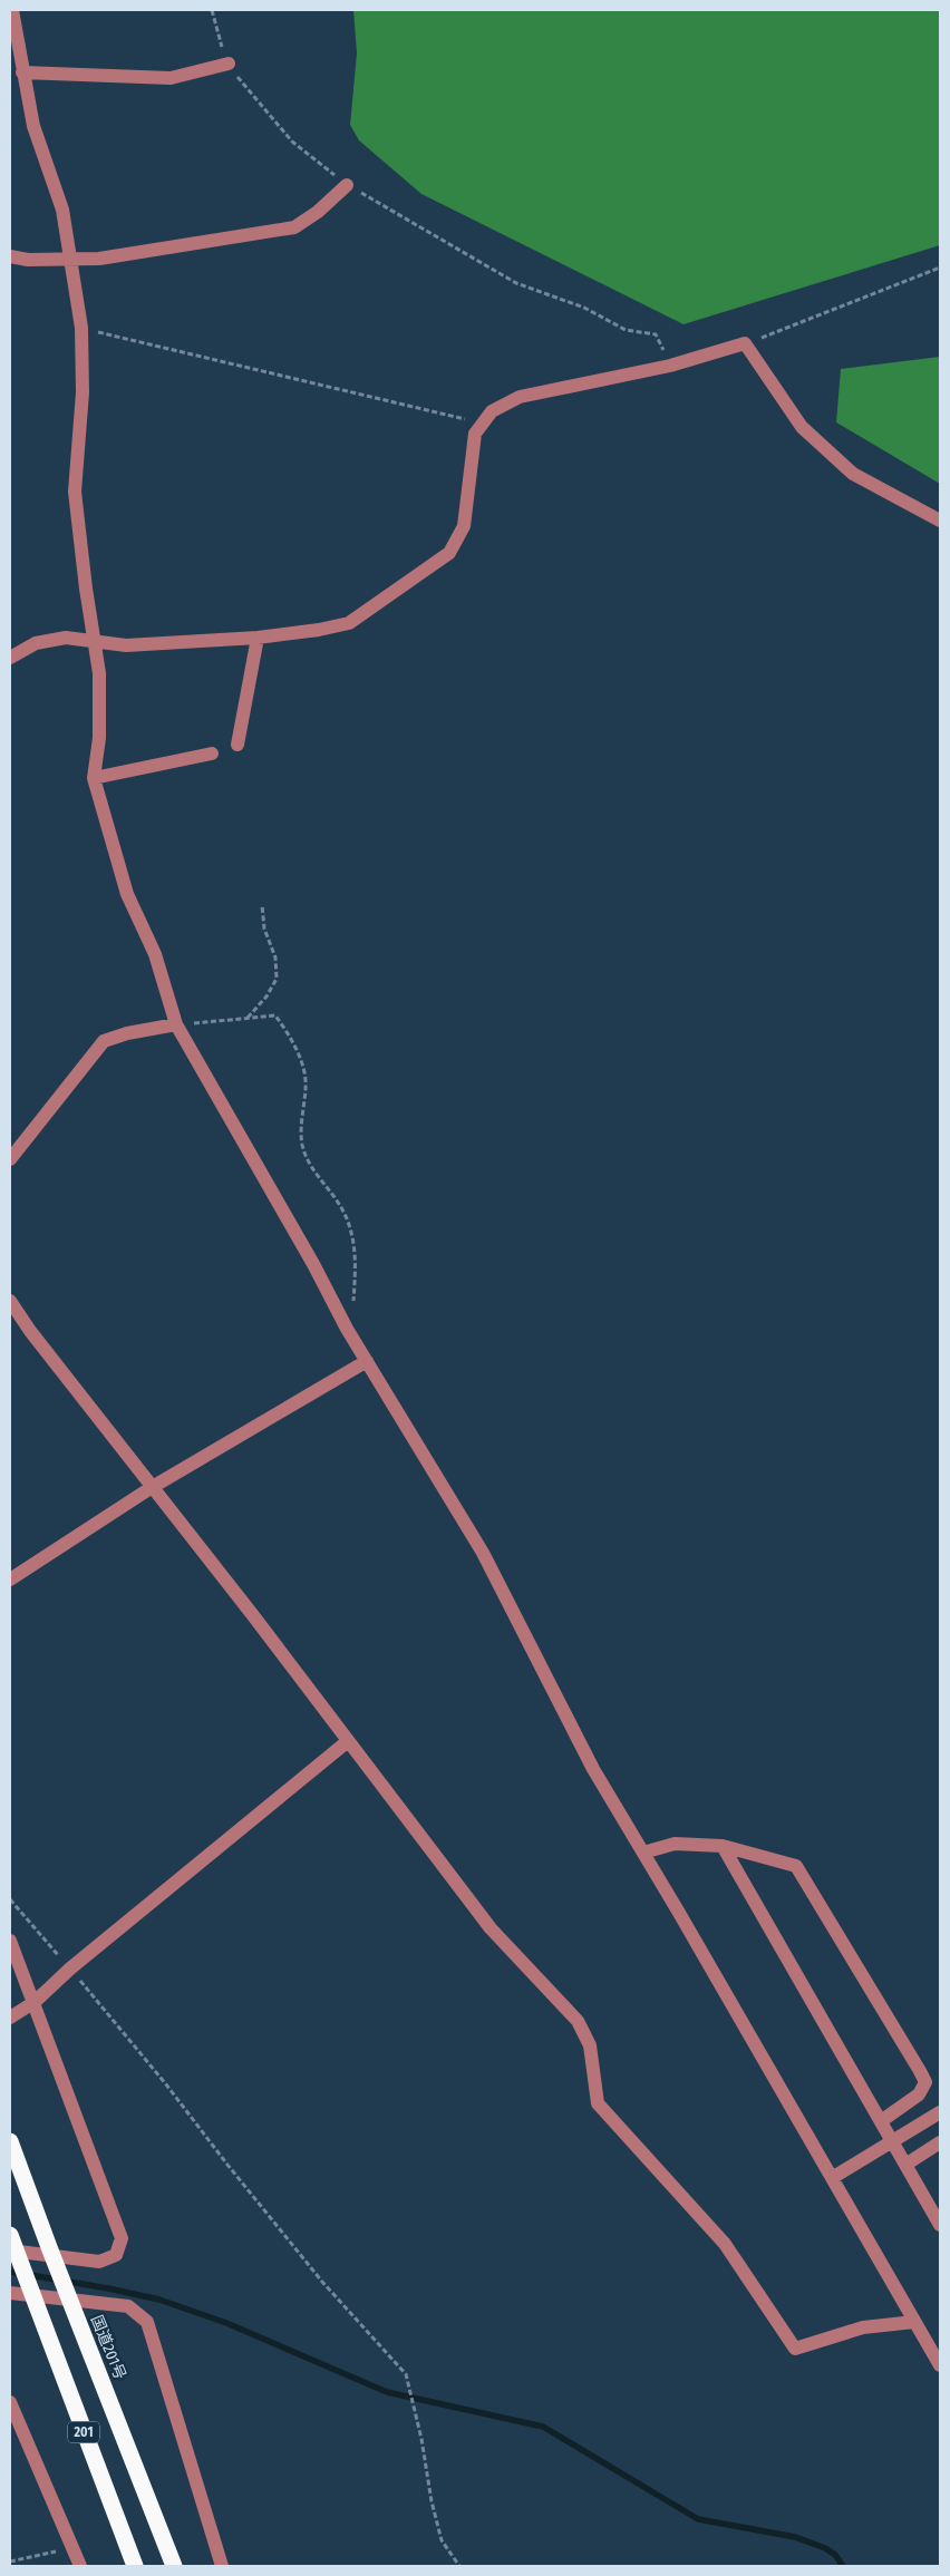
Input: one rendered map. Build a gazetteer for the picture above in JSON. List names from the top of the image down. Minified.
{"streets":{"highway":["国道201号","201"]}}
